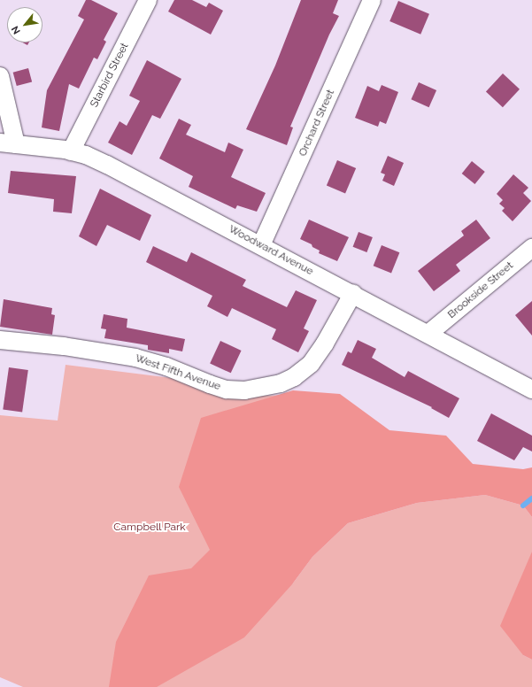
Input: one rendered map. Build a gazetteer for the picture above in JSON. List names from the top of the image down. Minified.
{"streets":{"street":["Starbird Street","Orchard Street","Woodward Avenue","Brookside Street","West Fifth Avenue"]},"crossings":[["Starbird Street","Woodward Avenue"],["Orchard Street","Woodward Avenue"],["Woodward Avenue","Brookside Street"],["Woodward Avenue","West Fifth Avenue"]],"parks":["Campbell Park"],"north":"bottom left"}
